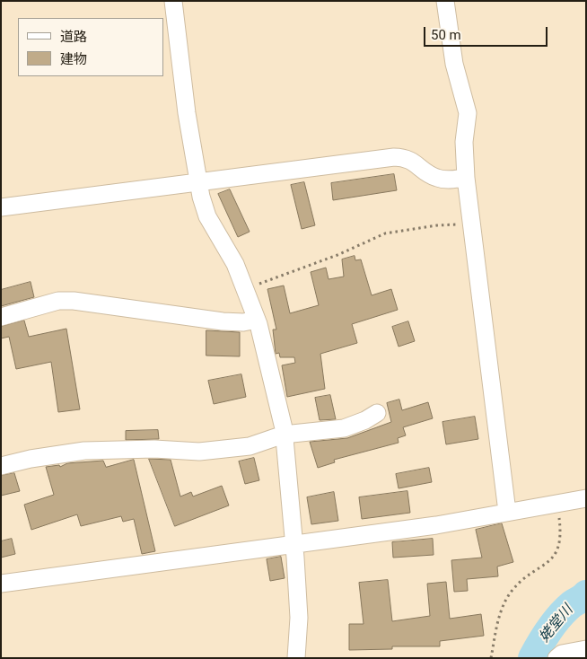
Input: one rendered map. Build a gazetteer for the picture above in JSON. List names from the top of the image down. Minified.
{"water":["姥堂川"],"legend":["道路","建物"],"scale_bar":"50 m"}
